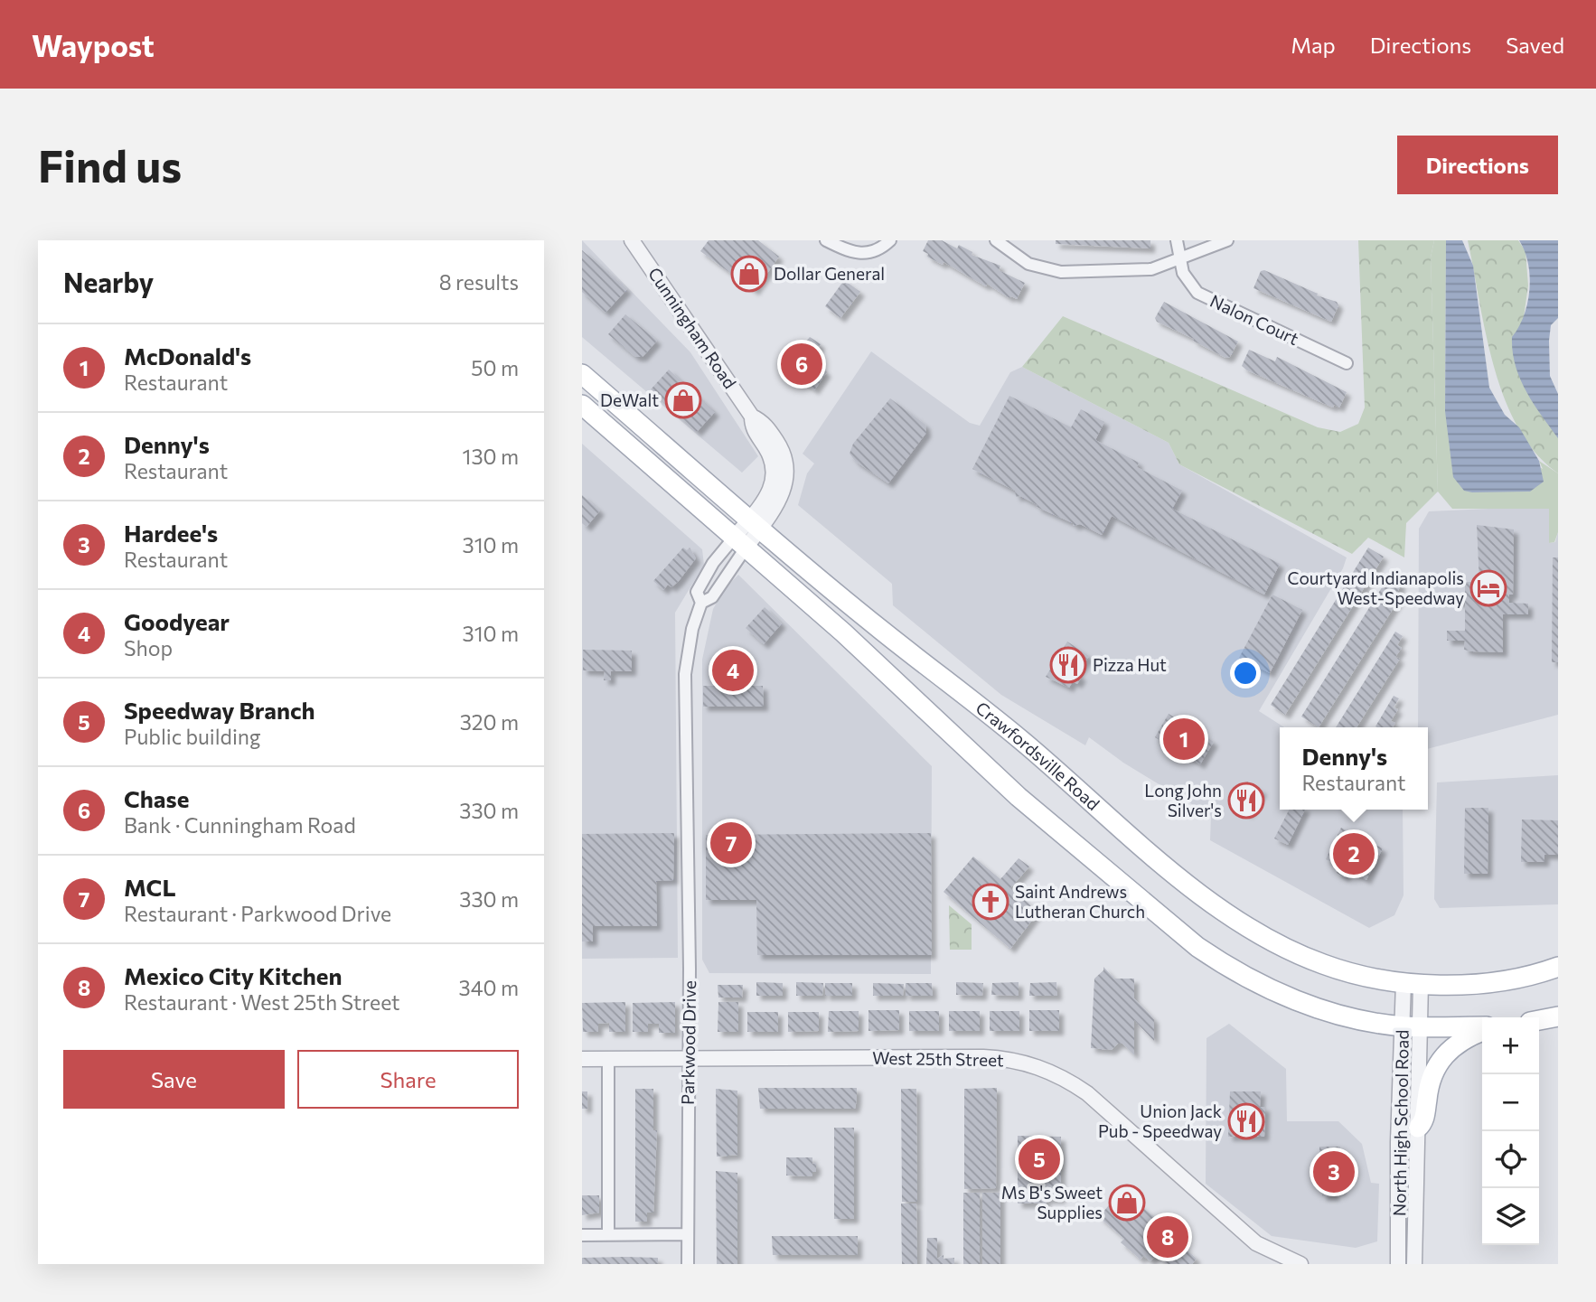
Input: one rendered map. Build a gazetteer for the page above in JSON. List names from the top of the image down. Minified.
{"streets":{"main road":["Crawfordsville Road"],"street":["Nalon Court","Cunningham Road","Parkwood Drive","West 25th Street","North High School Road"]},"crossings":[["Cunningham Road","Crawfordsville Road"],["Cunningham Road","Parkwood Drive"],["Crawfordsville Road","North High School Road"],["Parkwood Drive","West 25th Street"]],"places":{"shop":["Dollar General","DeWalt","Ms B's Sweet Supplies"],"hotel":["Courtyard Indianapolis West-Speedway"],"restaurant":["Pizza Hut","Long John Silver's","Union Jack Pub - Speedway"],"church":["Saint Andrews Lutheran Church"]},"page":{"header":"Waypost","nav":["Map","Directions","Saved"],"buttons":["Directions",["Save","Share"]],"title":"Find us","heading":["Nearby","8 results"],"list":[{"mark":"1","name":"McDonald's","note":"Restaurant","value":"50 m"},{"mark":"2","name":"Denny's","note":"Restaurant","value":"130 m"},{"mark":"3","name":"Hardee's","note":"Restaurant","value":"310 m"},{"mark":"4","name":"Goodyear","note":"Shop","value":"310 m"},{"mark":"5","name":"Speedway Branch","note":"Public building","value":"320 m"},{"mark":"6","name":"Chase","note":"Bank · Cunningham Road","value":"330 m"},{"mark":"7","name":"MCL","note":"Restaurant · Parkwood Drive","value":"330 m"},{"mark":"8","name":"Mexico City Kitchen","note":"Restaurant · West 25th Street","value":"340 m"}],"pins":["6","4","1","7","2","5","3","8"],"popup":["Denny's","Restaurant"],"map_buttons":["+","−"]}}
